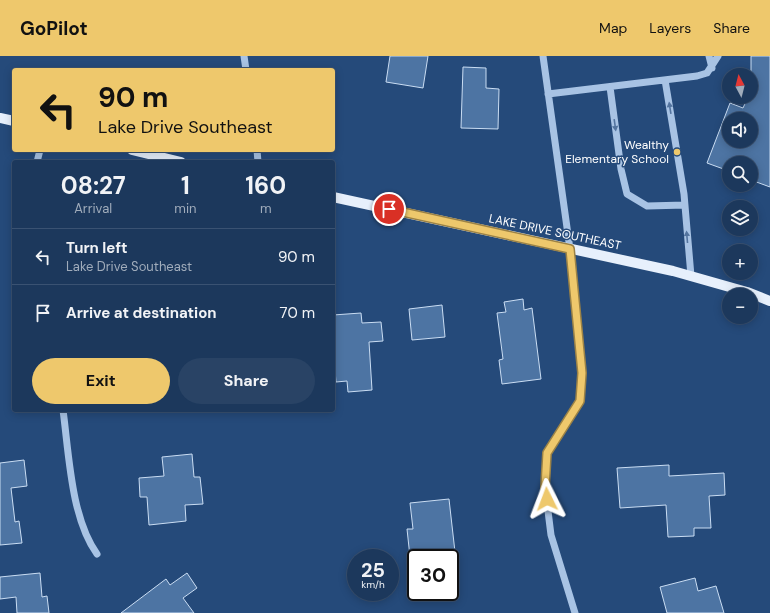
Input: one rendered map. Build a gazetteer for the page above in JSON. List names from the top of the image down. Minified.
{"streets":{"main road":["LAKE DRIVE SOUTHEAST"]},"places":["Wealthy Elementary School"],"north":"top","page":{"header":"GoPilot","nav":["Map","Layers","Share"],"map_buttons":["+","−"],"turn":["90 m","Lake Drive Southeast"],"eta":["08:27","Arrival","1","min","160","m"],"list":[{"name":"Turn left","note":"Lake Drive Southeast","value":"90 m"},{"name":"Arrive at destination","value":"70 m"}],"buttons":["Exit","Share"],"speed":"25 km/h","limit":"30"}}
